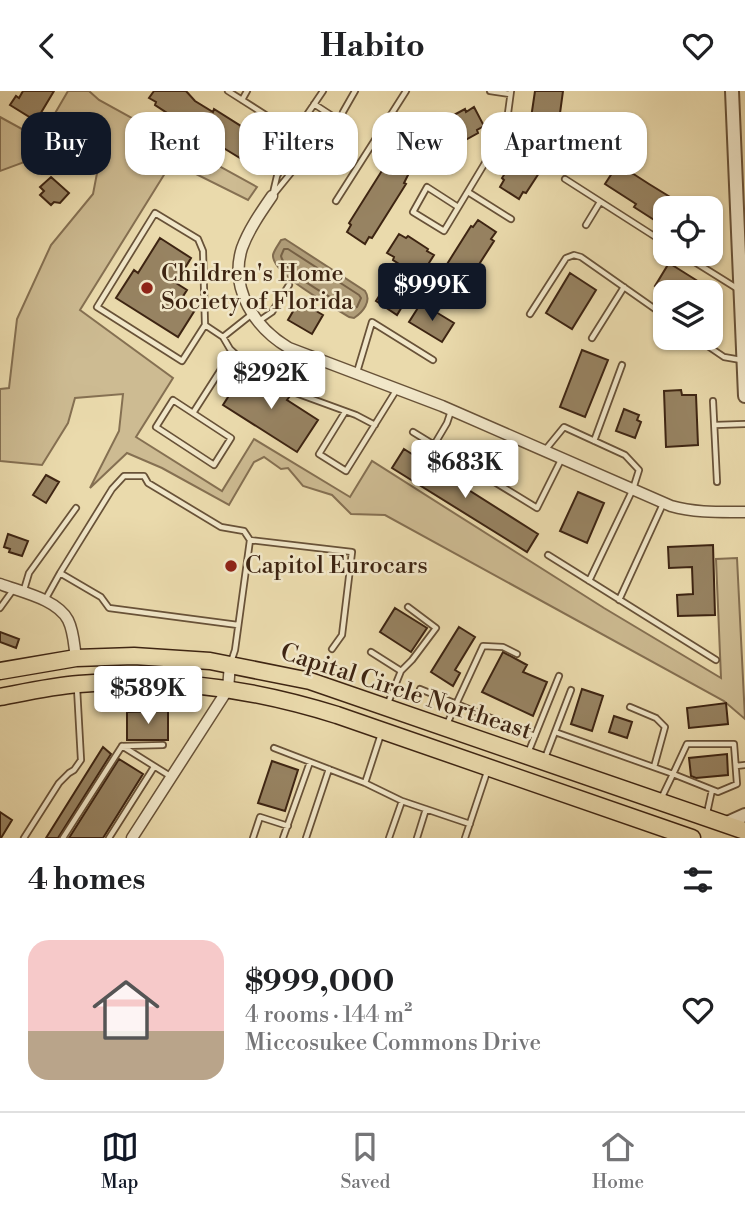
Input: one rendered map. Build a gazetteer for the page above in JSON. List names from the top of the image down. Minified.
{"streets":{"main road":["Capital Circle Northeast"]},"places":["Children's Home Society of Florida","Capitol Eurocars"],"page":{"header":"Habito","chip":["Buy","Rent","Filters","New","Apartment"],"price":["$999K","$292K","$683K","$589K"],"heading":"4 homes","list":[{"name":"$999,000","note":"4 rooms · 144 m² · Miccosukee Commons Drive"}],"tabs":["Map","Saved","Home"]}}
